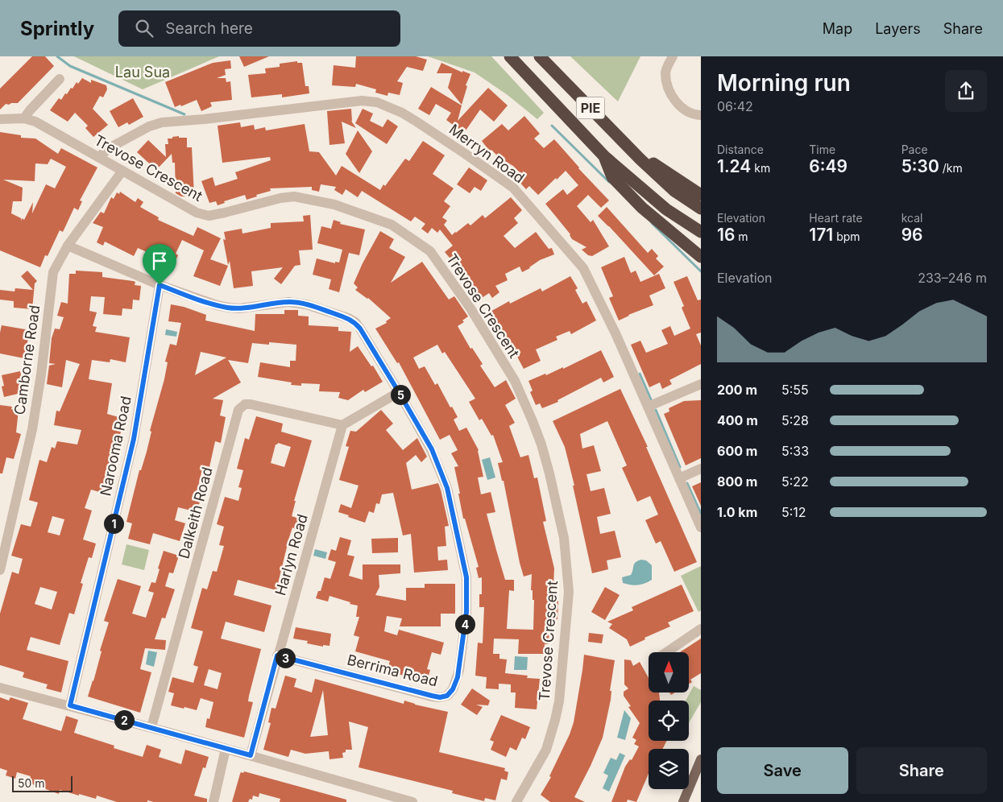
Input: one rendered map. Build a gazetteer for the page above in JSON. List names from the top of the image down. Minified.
{"streets":{"highway":["PIE"],"street":["Merryn Road","Trevose Crescent","Camborne Road","Narooma Road","Dalkeith Road","Harlyn Road","Berrima Road"]},"crossings":[["Merryn Road","Trevose Crescent"],["Trevose Crescent","Camborne Road"],["Camborne Road","Berrima Road"],["Narooma Road","Berrima Road"],["Dalkeith Road","Harlyn Road"],["Harlyn Road","Berrima Road"]],"parks":["Lau Sua"],"scale_bar":"50 m","north":"top","page":{"header":"Sprintly","search":"Search here","nav":["Map","Layers","Share"],"heading":["Morning run","06:42"],"stats":[["Distance","1.24 km"],["Time","6:49"],["Pace","5:30 /km"],["Elevation","16 m"],["Heart rate","171 bpm"],["kcal","96"]],"chart":["Elevation","233–246 m"],"list":[{"name":"200 m","note":"5:55"},{"name":"400 m","note":"5:28"},{"name":"600 m","note":"5:33"},{"name":"800 m","note":"5:22"},{"name":"1.0 km","note":"5:12"}],"pins":["5","1","4","3","2"],"buttons":["Save","Share"],"scale":"50 m"}}
